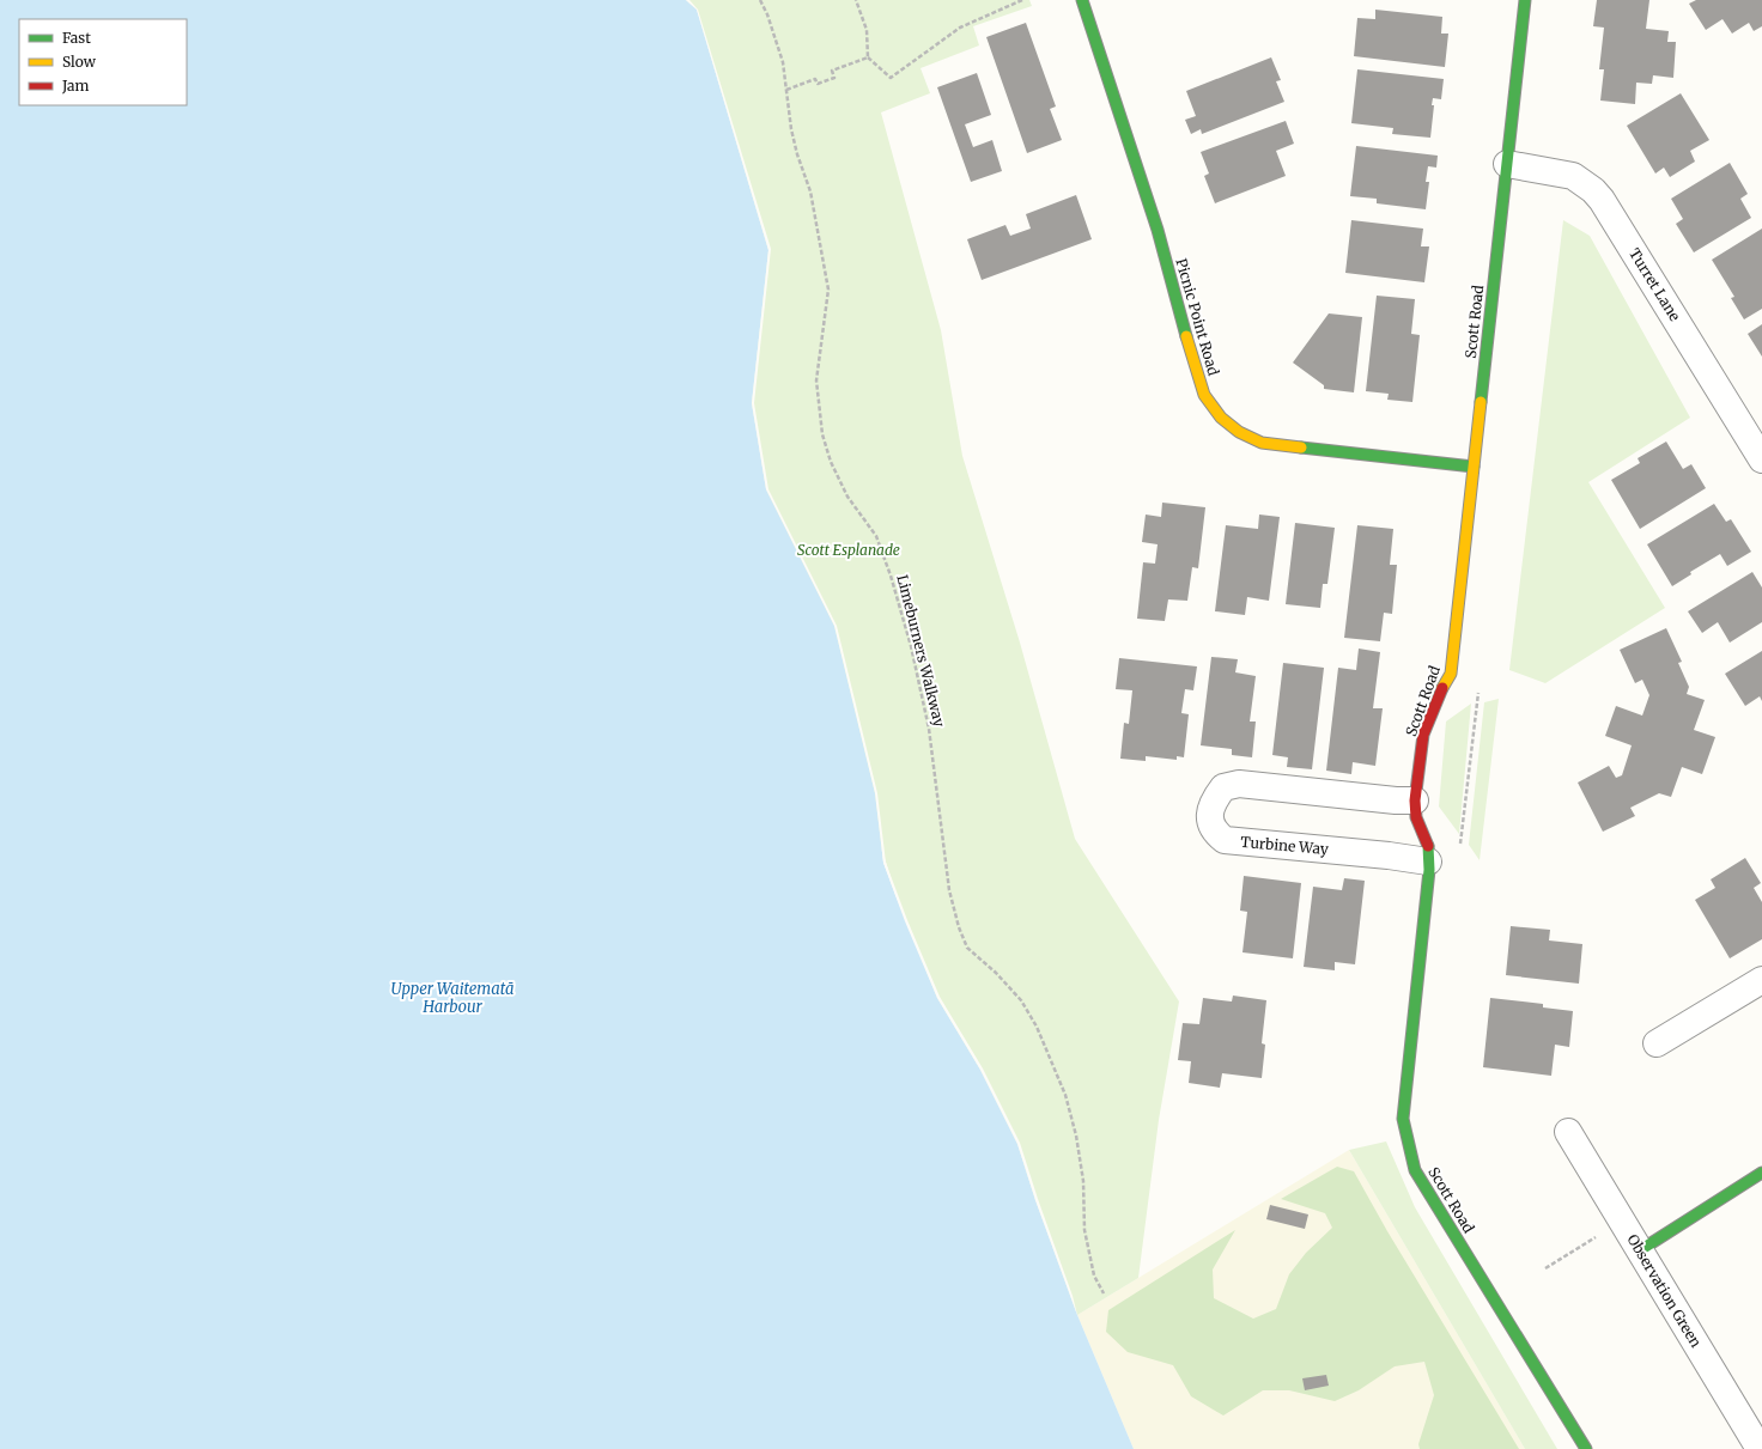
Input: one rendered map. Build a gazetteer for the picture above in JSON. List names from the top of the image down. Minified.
{"streets":{"street":["Turret Lane","Picnic Point Road","Scott Road","Turbine Way","Observation Green"],"path":["Limeburners Walkway"]},"crossings":[["Turret Lane","Scott Road"],["Picnic Point Road","Scott Road"],["Scott Road","Turbine Way"]],"water":["Upper Waitematā Harbour"],"parks":["Scott Esplanade"],"legend":["Fast","Slow","Jam"]}
